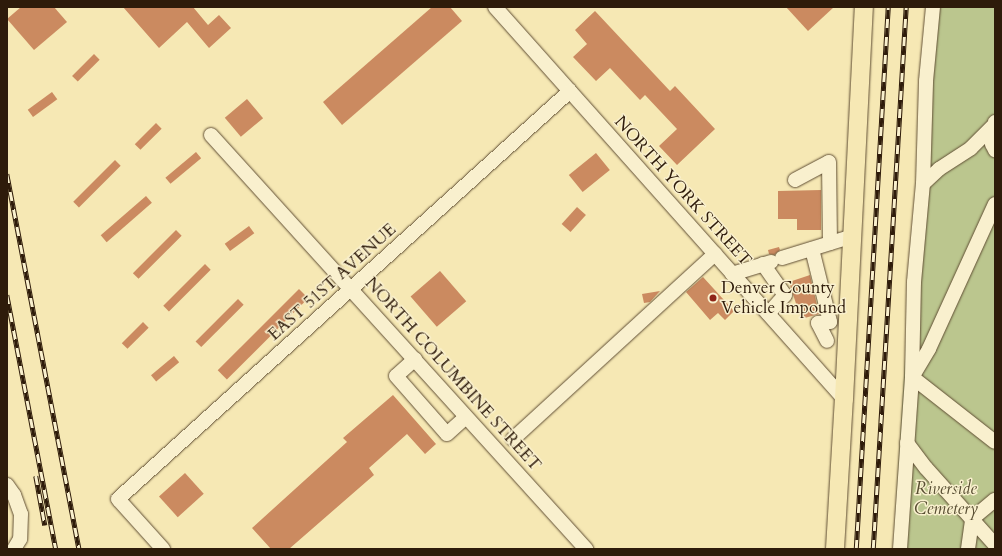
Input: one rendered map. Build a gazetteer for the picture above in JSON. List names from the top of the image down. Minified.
{"streets":{"street":["NORTH YORK STREET","EAST 51ST AVENUE","NORTH COLUMBINE STREET"]},"crossings":[["NORTH YORK STREET","EAST 51ST AVENUE"],["EAST 51ST AVENUE","NORTH COLUMBINE STREET"]],"parks":["Riverside Cemetery"],"places":["Denver County Vehicle Impound"]}
